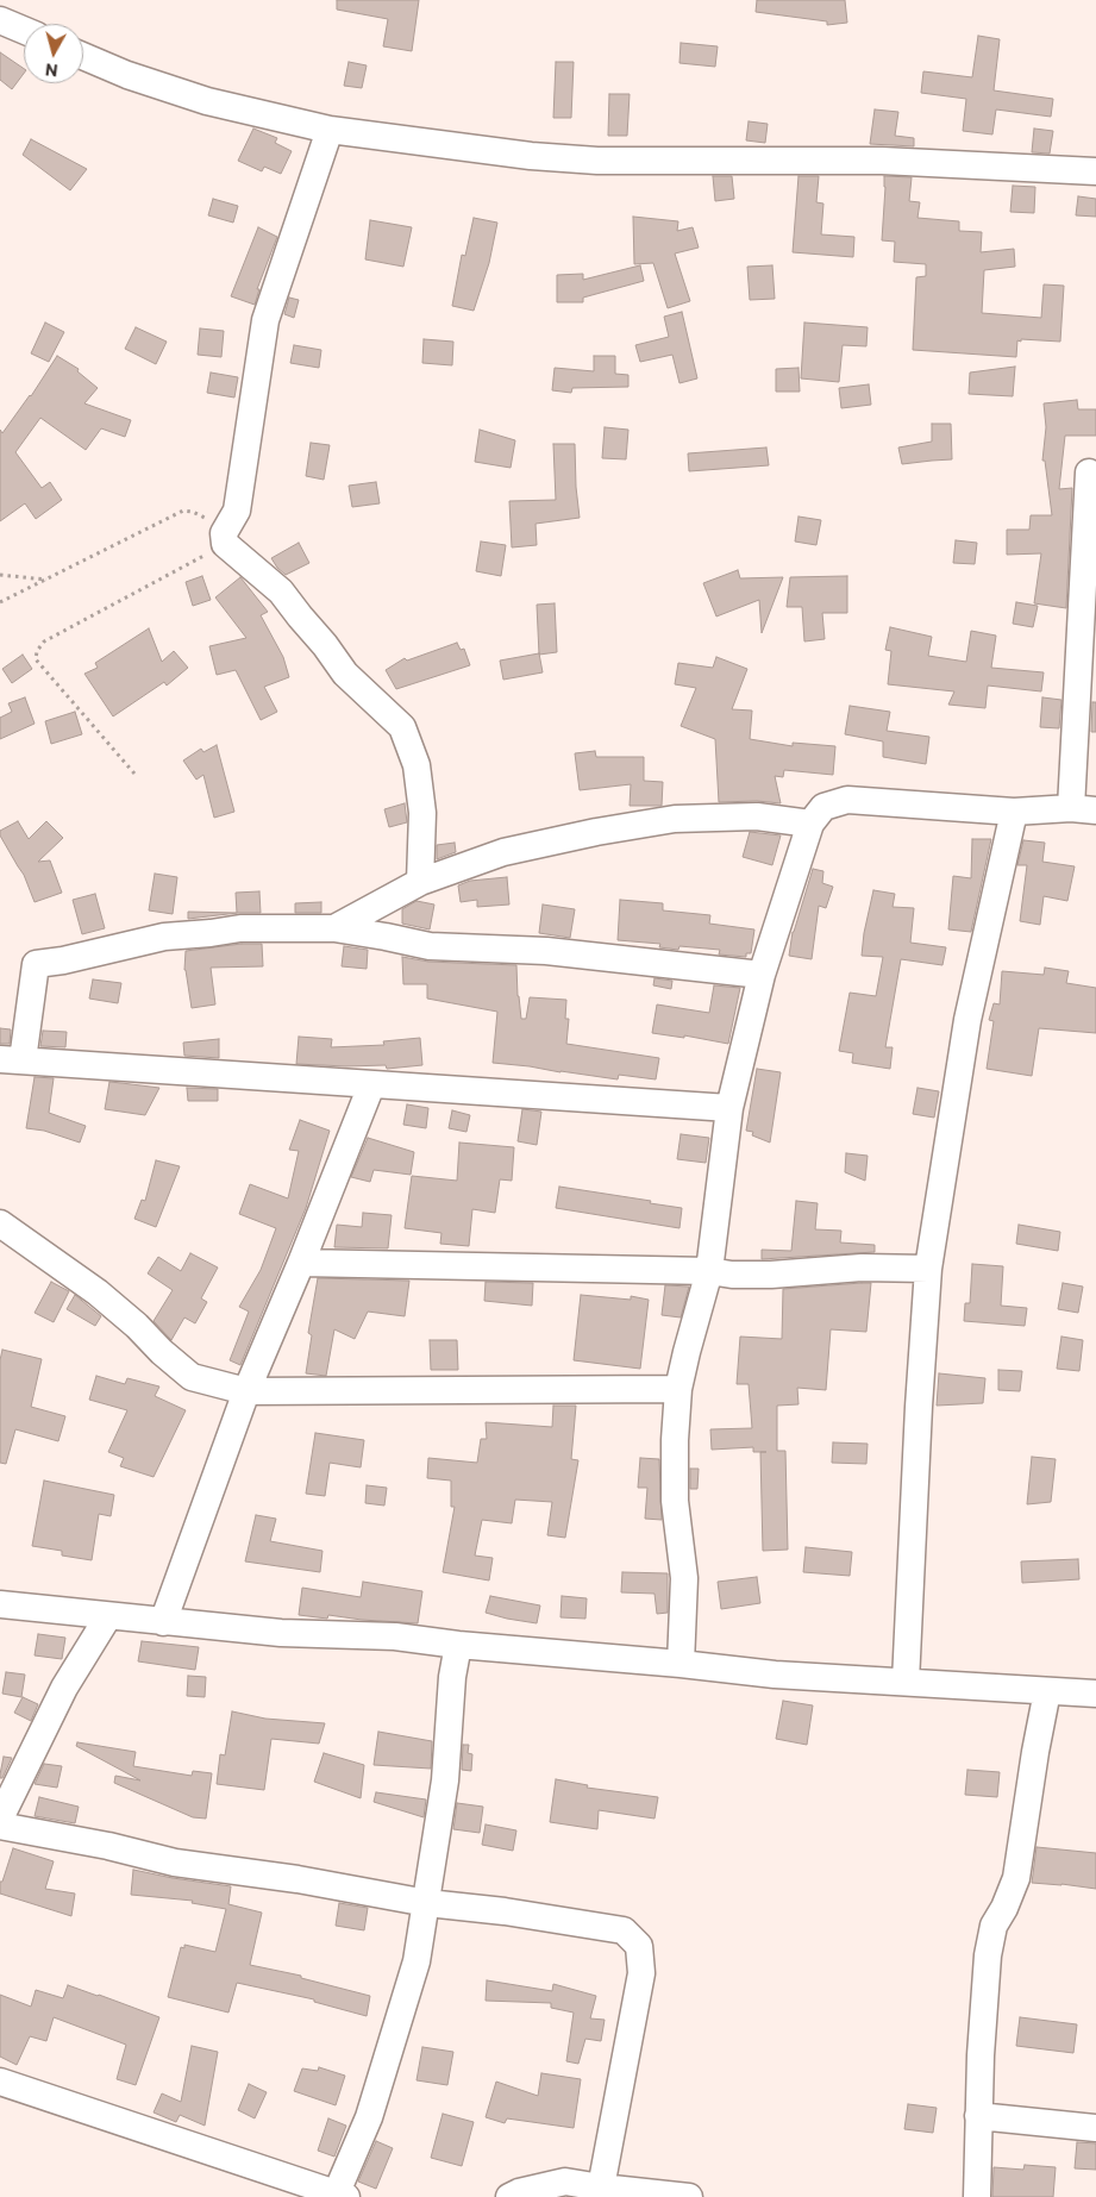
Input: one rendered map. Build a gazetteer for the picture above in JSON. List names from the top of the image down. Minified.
{"north":"bottom"}
